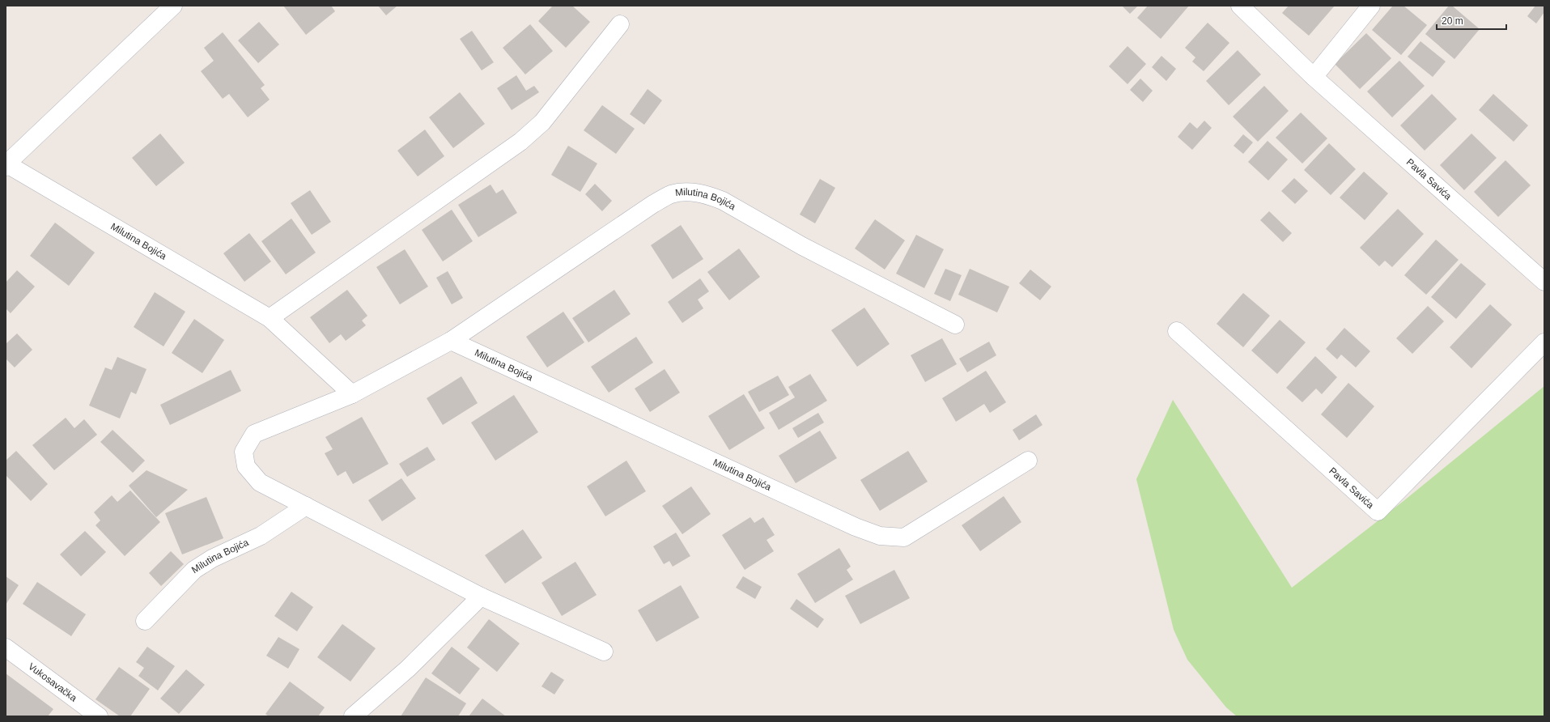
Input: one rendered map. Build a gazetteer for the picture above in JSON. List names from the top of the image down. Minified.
{"streets":{"street":["Pavla Savića","Milutina Bojića","Vukosavačka"]},"scale_bar":"20 m"}
